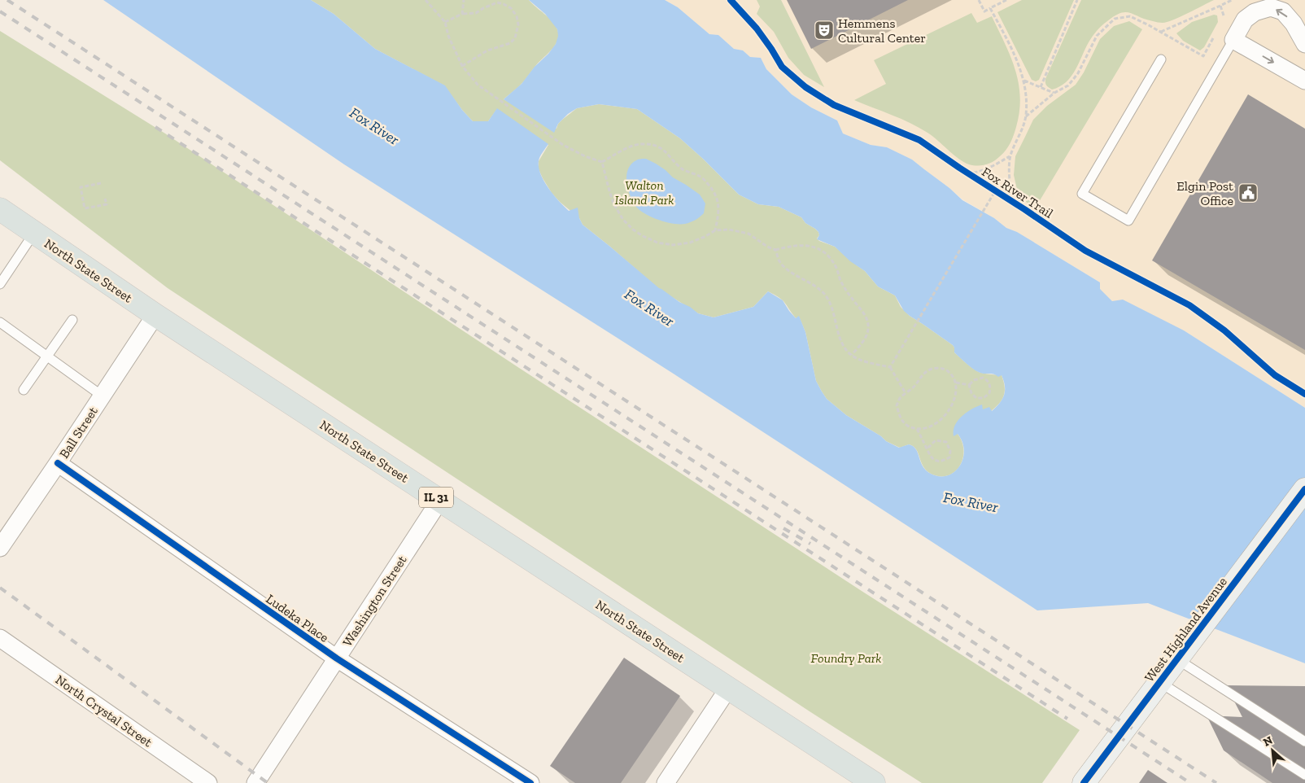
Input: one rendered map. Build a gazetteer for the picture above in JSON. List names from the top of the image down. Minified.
{"streets":{"main road":["North State Street","IL 31","West Highland Avenue"],"street":["Ball Street","Washington Street","Ludeka Place","North Crystal Street"],"cycle path":["Fox River Trail"]},"crossings":[["North State Street","Ball Street"],["North State Street","Washington Street"],["Ball Street","Ludeka Place"],["Washington Street","Ludeka Place"]],"water":["Fox River"],"parks":["Walton Island Park","Foundry Park"],"places":{"theatre":["Hemmens Cultural Center"],"public building":["Elgin Post Office"]},"north":"top left"}
